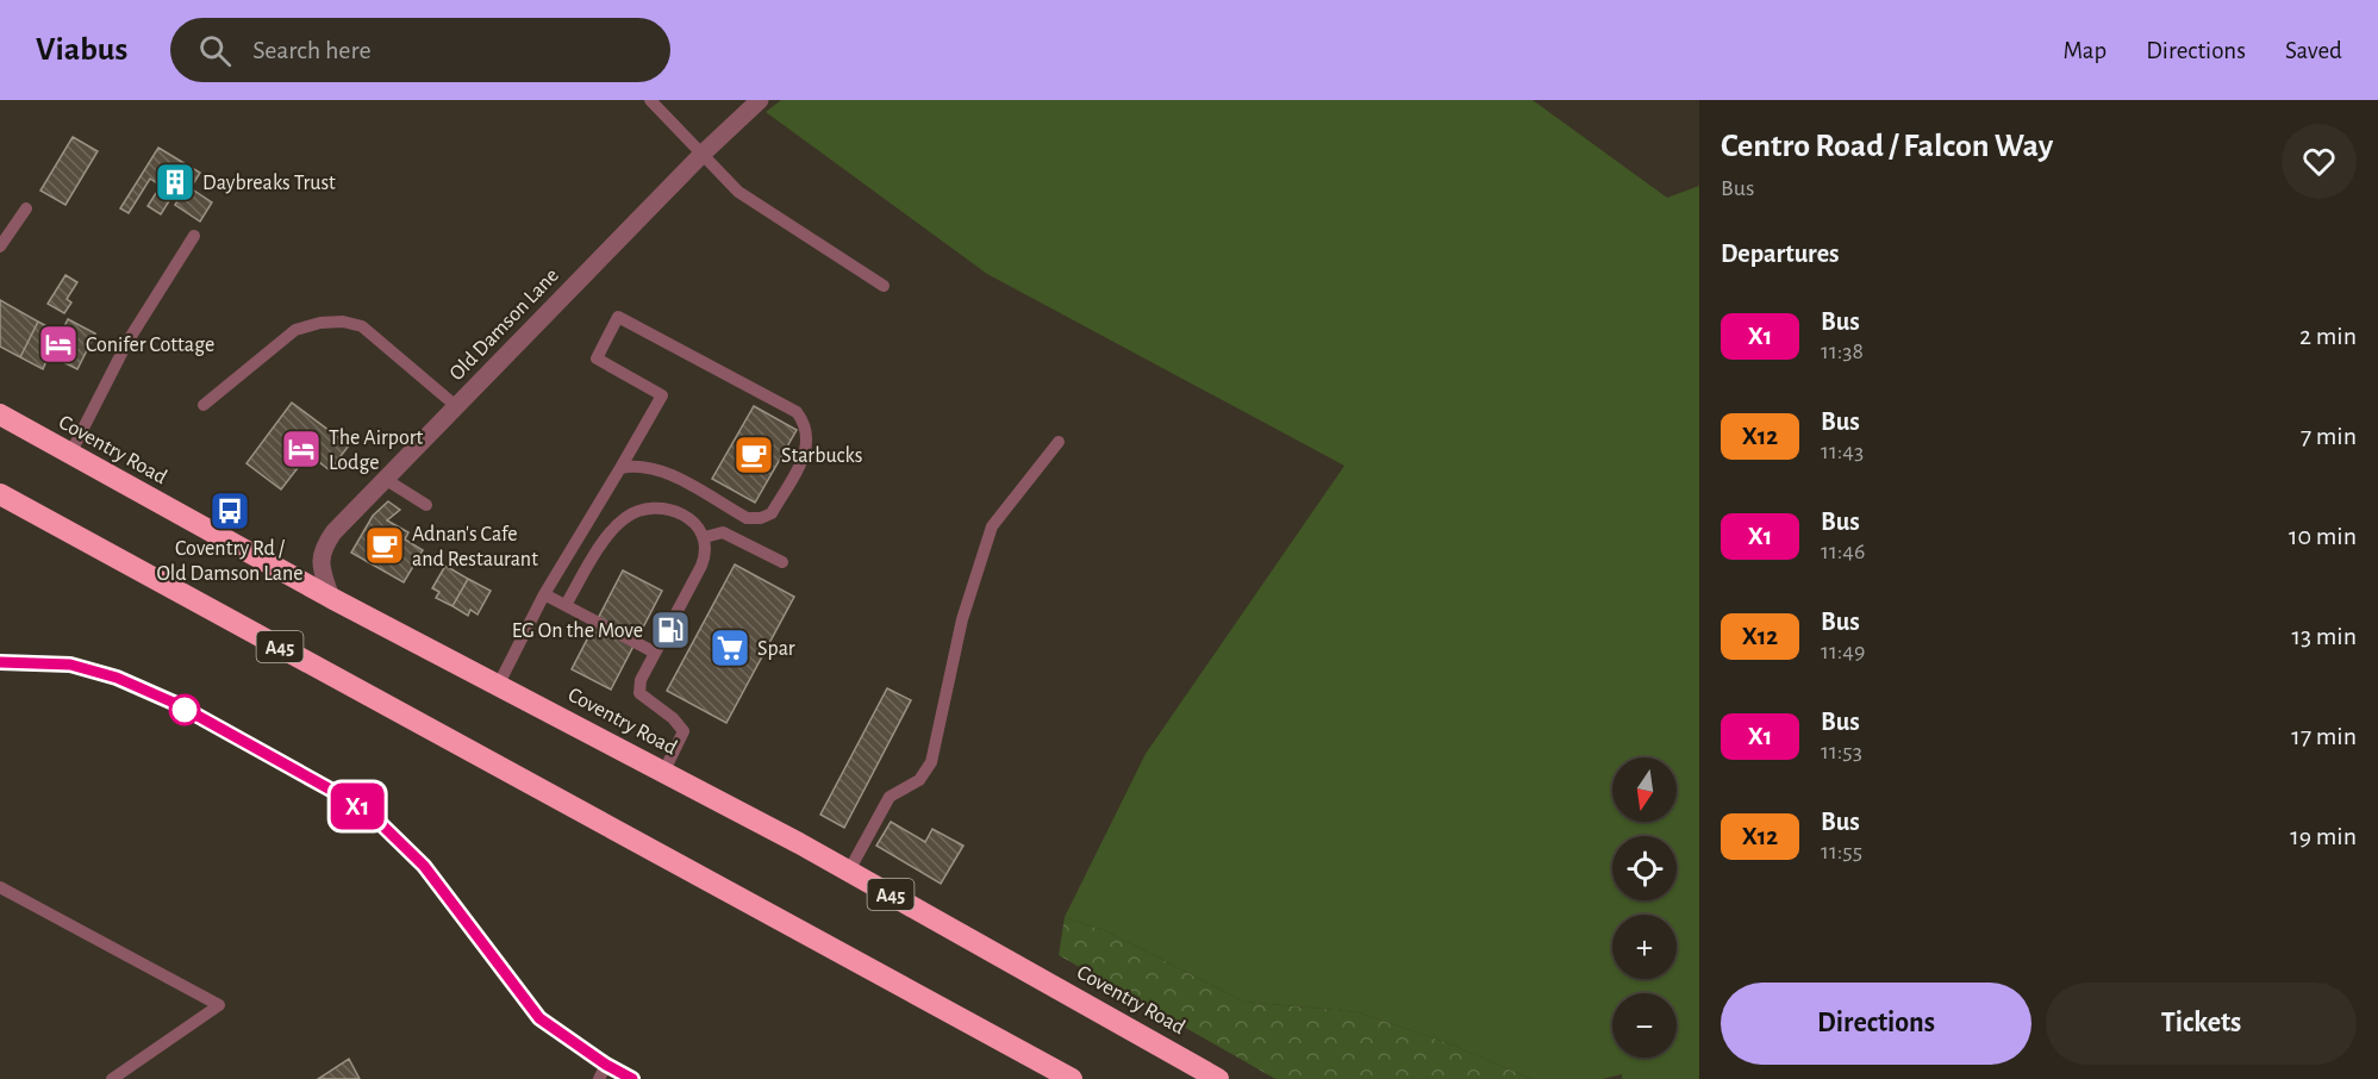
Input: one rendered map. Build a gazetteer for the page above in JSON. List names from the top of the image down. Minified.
{"streets":{"highway":["Coventry Road","A45"],"street":["Old Damson Lane"]},"crossings":[["Old Damson Lane","Coventry Road"]],"places":{"building":["Daybreaks Trust"],"hotel":["Conifer Cottage","The Airport Lodge"],"cafe":["Starbucks","Adnan's Cafe and Restaurant"],"bus stop":["Coventry Rd / Old Damson Lane"],"fuel station":["EG On the Move"],"supermarket":["Spar"]},"lines":["bus line X1"],"north":"bottom","page":{"header":"Viabus","search":"Search here","nav":["Map","Directions","Saved"],"on_map":"X1","heading":[["Centro Road / Falcon Way","Bus"],"Departures"],"list":[{"mark":"X1","name":"Bus","note":"11:38","value":"2 min"},{"mark":"X12","name":"Bus","note":"11:43","value":"7 min"},{"mark":"X1","name":"Bus","note":"11:46","value":"10 min"},{"mark":"X12","name":"Bus","note":"11:49","value":"13 min"},{"mark":"X1","name":"Bus","note":"11:53","value":"17 min"},{"mark":"X12","name":"Bus","note":"11:55","value":"19 min"}],"map_buttons":["+","−"],"buttons":["Directions","Tickets"]}}
